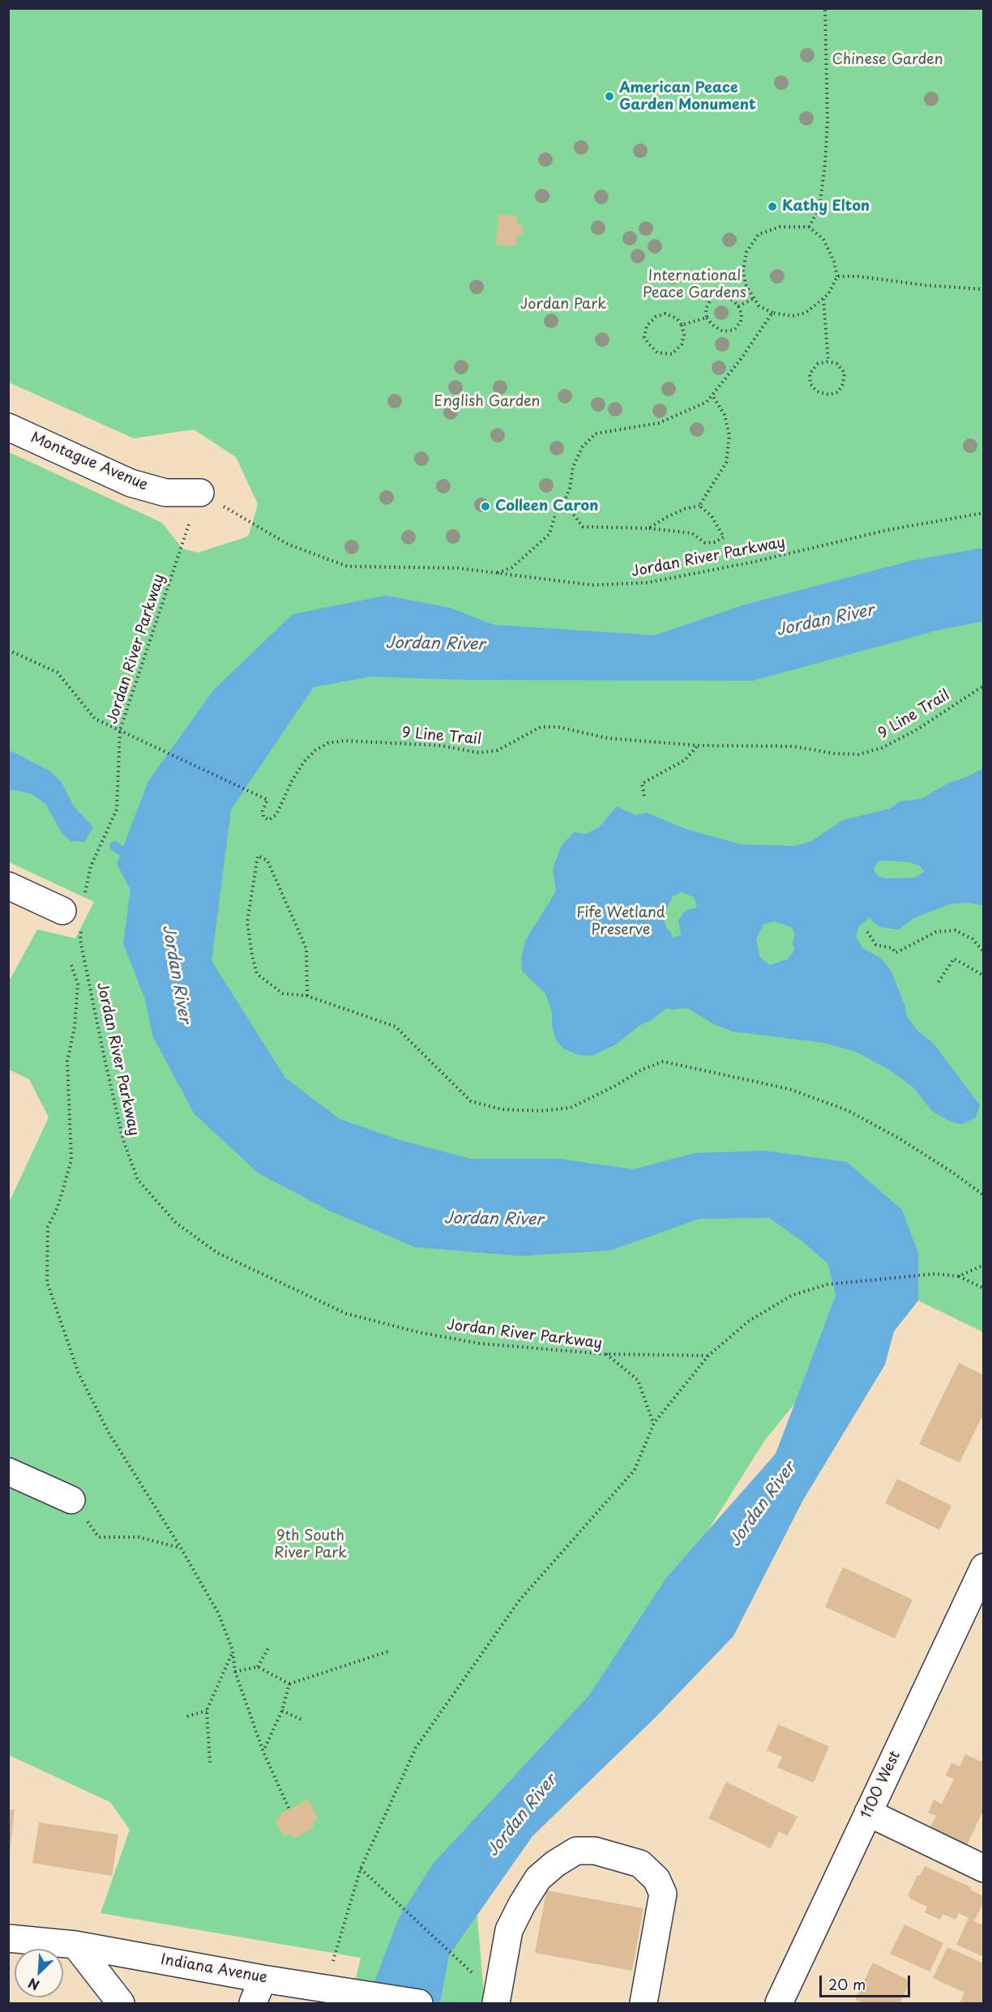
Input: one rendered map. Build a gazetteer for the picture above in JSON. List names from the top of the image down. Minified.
{"streets":{"street":["Montague Avenue","1100 West","Indiana Avenue"],"path":["Jordan River Parkway","9 Line Trail"]},"crossings":[["Montague Avenue","Jordan River Parkway"],["Jordan River Parkway","9 Line Trail"]],"water":["Jordan River"],"parks":["Chinese Garden","International Peace Gardens","Jordan Park","English Garden","Fife Wetland Preserve","9th South River Park"],"places":["American Peace Garden Monument","Kathy Elton","Colleen Caron"],"scale_bar":"20 m","north":"bottom left"}
